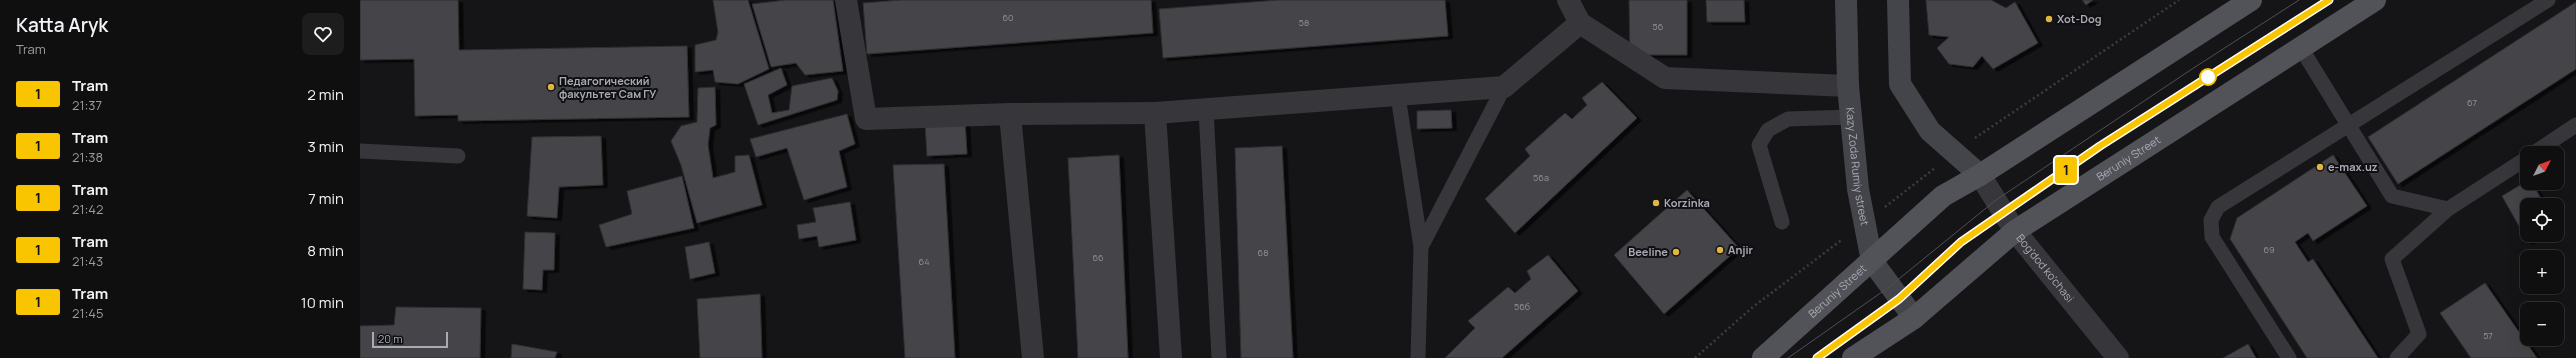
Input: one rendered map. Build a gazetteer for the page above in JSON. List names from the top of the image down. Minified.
{"streets":{"main road":["Beruniy Street"],"street":["Kazy Zoda Rumiy street","Bog'dod ko'chasi"]},"crossings":[["Beruniy Street","Kazy Zoda Rumiy street"],["Beruniy Street","Bog'dod ko'chasi"]],"places":["Xot-Dog","Педагогический факультет Сам ГУ","e-max.uz","Korzinka","Anjir","Beeline"],"lines":["tram line 1"],"house_numbers":["60","58","56","67","56а","69","68","66","64","56б","57"],"scale_bar":"20 m","north":"top right","page":{"heading":["Katta Aryk","Tram"],"on_map":"1","list":[{"mark":"1","name":"Tram","note":"21:37","value":"2 min"},{"mark":"1","name":"Tram","note":"21:38","value":"3 min"},{"mark":"1","name":"Tram","note":"21:42","value":"7 min"},{"mark":"1","name":"Tram","note":"21:43","value":"8 min"},{"mark":"1","name":"Tram","note":"21:45","value":"10 min"}],"map_buttons":["+","−"],"scale":"20 m"}}
